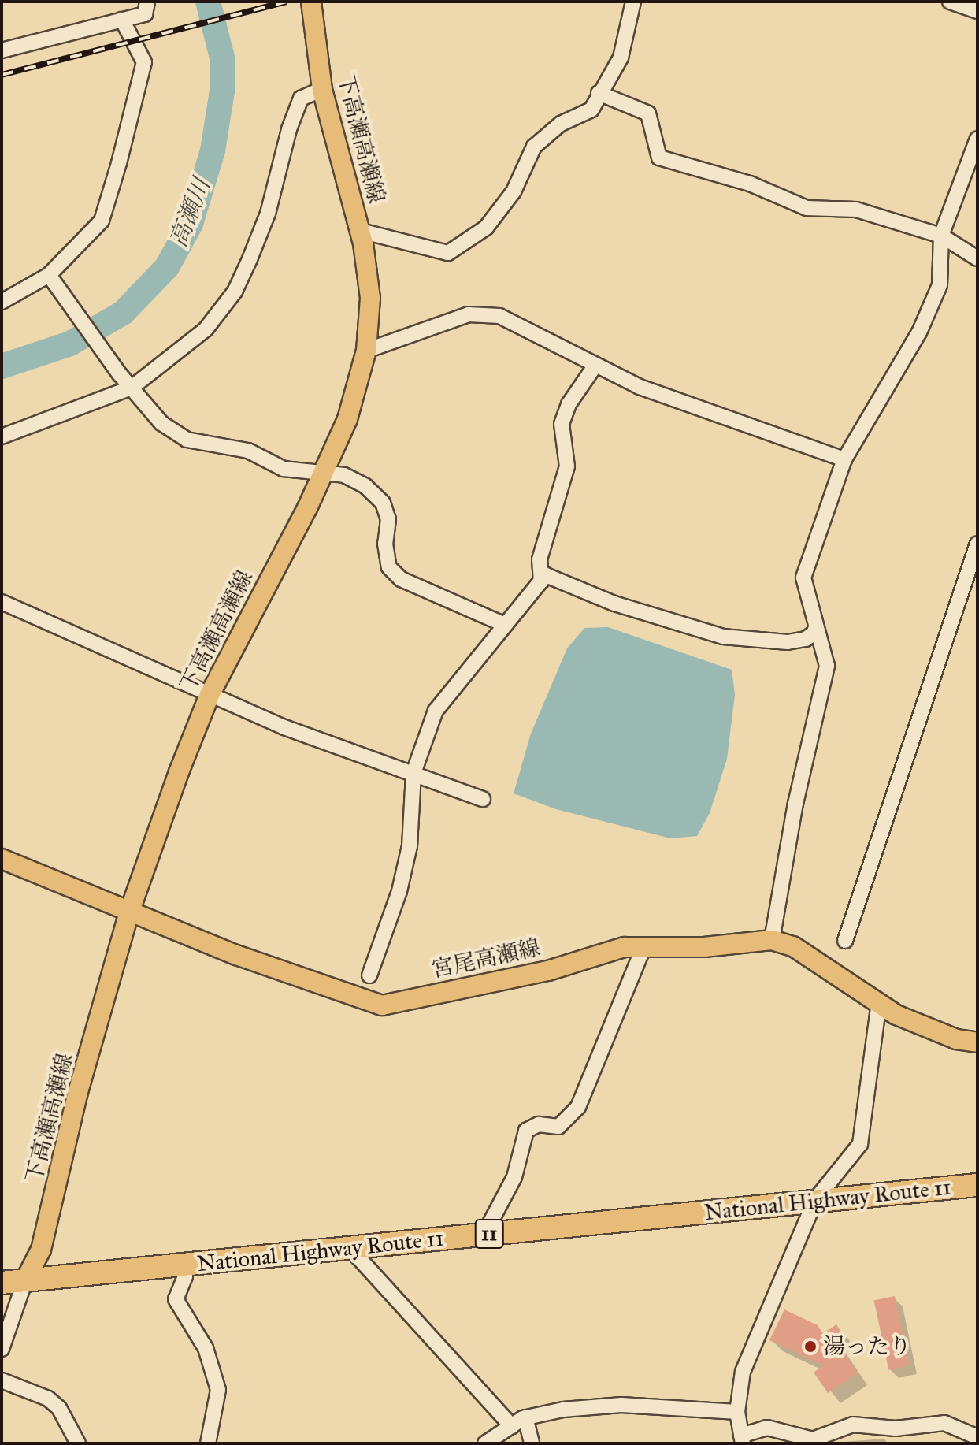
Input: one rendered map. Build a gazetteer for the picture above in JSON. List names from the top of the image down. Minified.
{"streets":{"highway":["National Highway Route 11","11"],"main road":["下高瀬高瀬線","宮尾高瀬線"]},"crossings":[["下高瀬高瀬線","宮尾高瀬線"],["下高瀬高瀬線","National Highway Route 11"]],"water":["高瀬川"],"places":["湯ったり"]}
